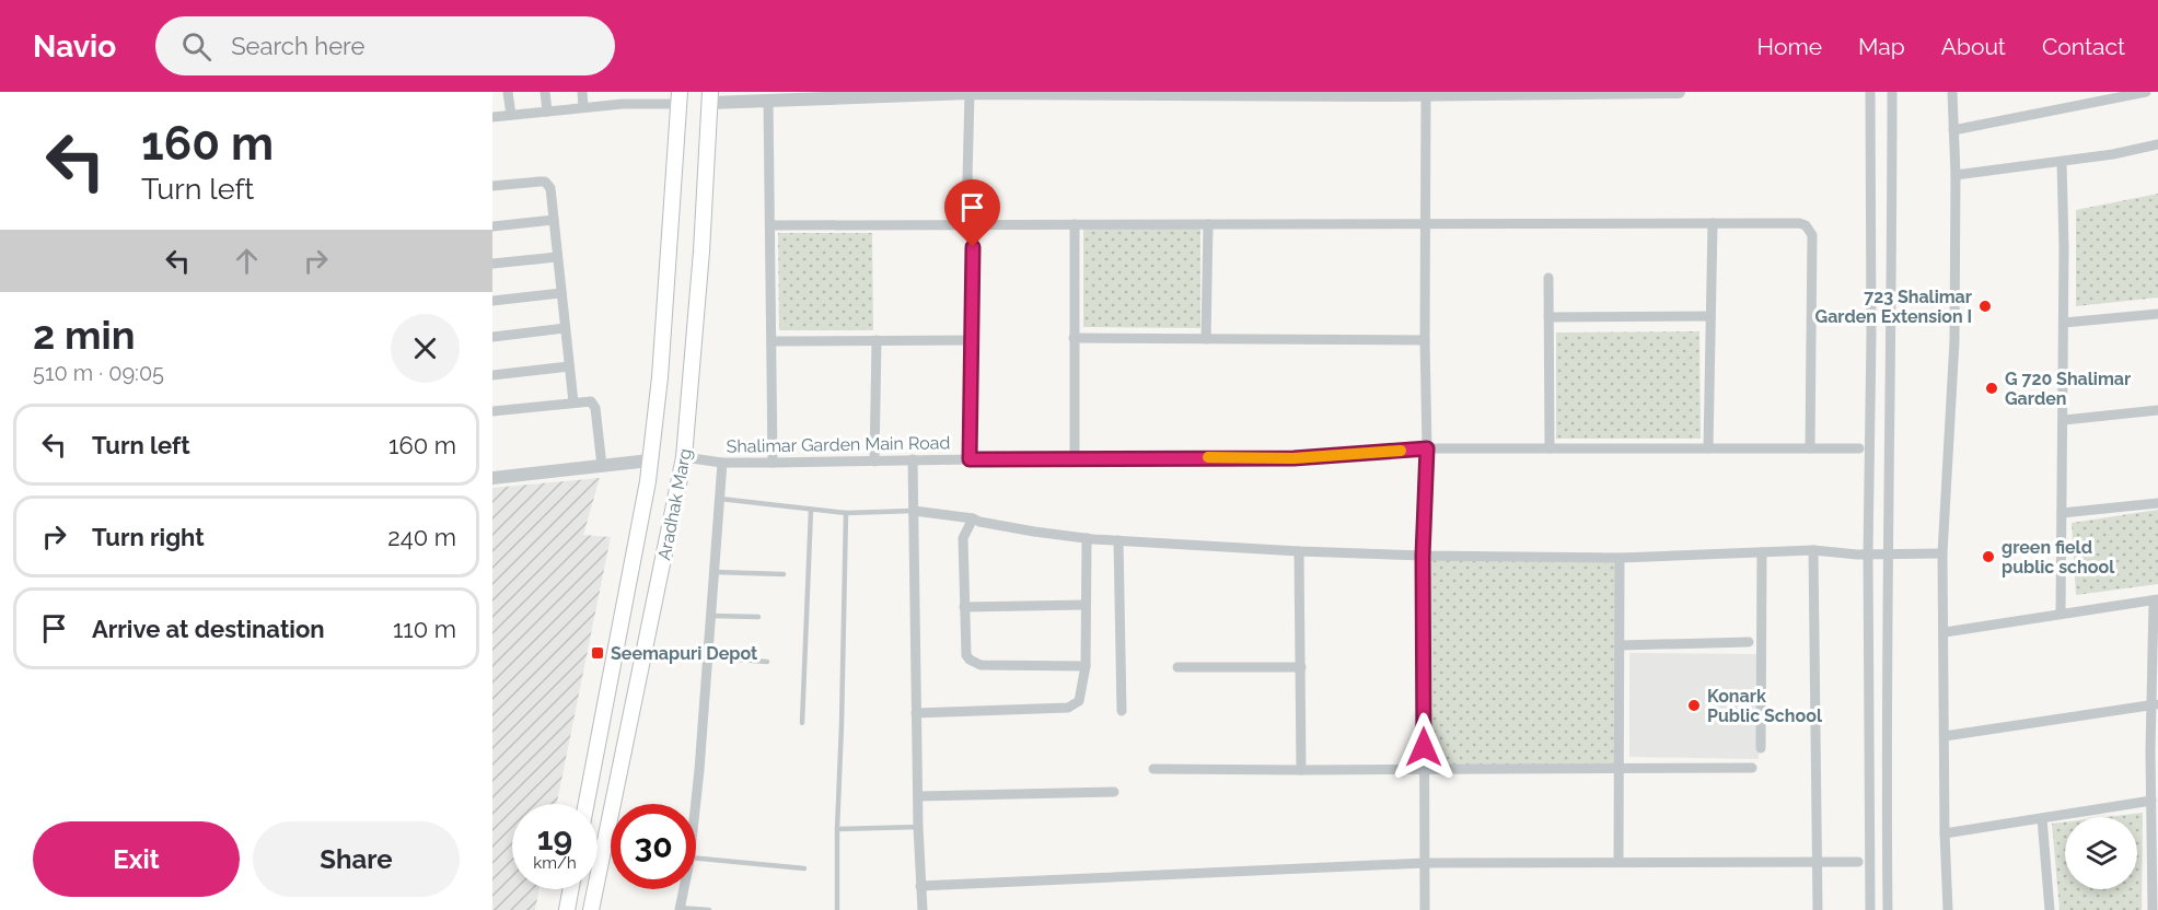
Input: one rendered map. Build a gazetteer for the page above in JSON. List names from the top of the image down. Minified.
{"streets":{"main road":["Aradhak Marg"],"street":["Shalimar Garden Main Road"]},"crossings":[["Shalimar Garden Main Road","Aradhak Marg"]],"places":{"other":["723 Shalimar Garden Extension I","G 720 Shalimar Garden","green field public school","Konark Public School"],"transit":["Seemapuri Depot"]},"page":{"header":"Navio","search":"Search here","nav":["Home","Map","About","Contact"],"turn":["160 m","Turn left"],"heading":["2 min","510 m · 09:05"],"list":[{"name":"Turn left","value":"160 m"},{"name":"Turn right","value":"240 m"},{"name":"Arrive at destination","value":"110 m"}],"speed":"19 km/h","limit":"30","buttons":["Exit","Share"]}}
